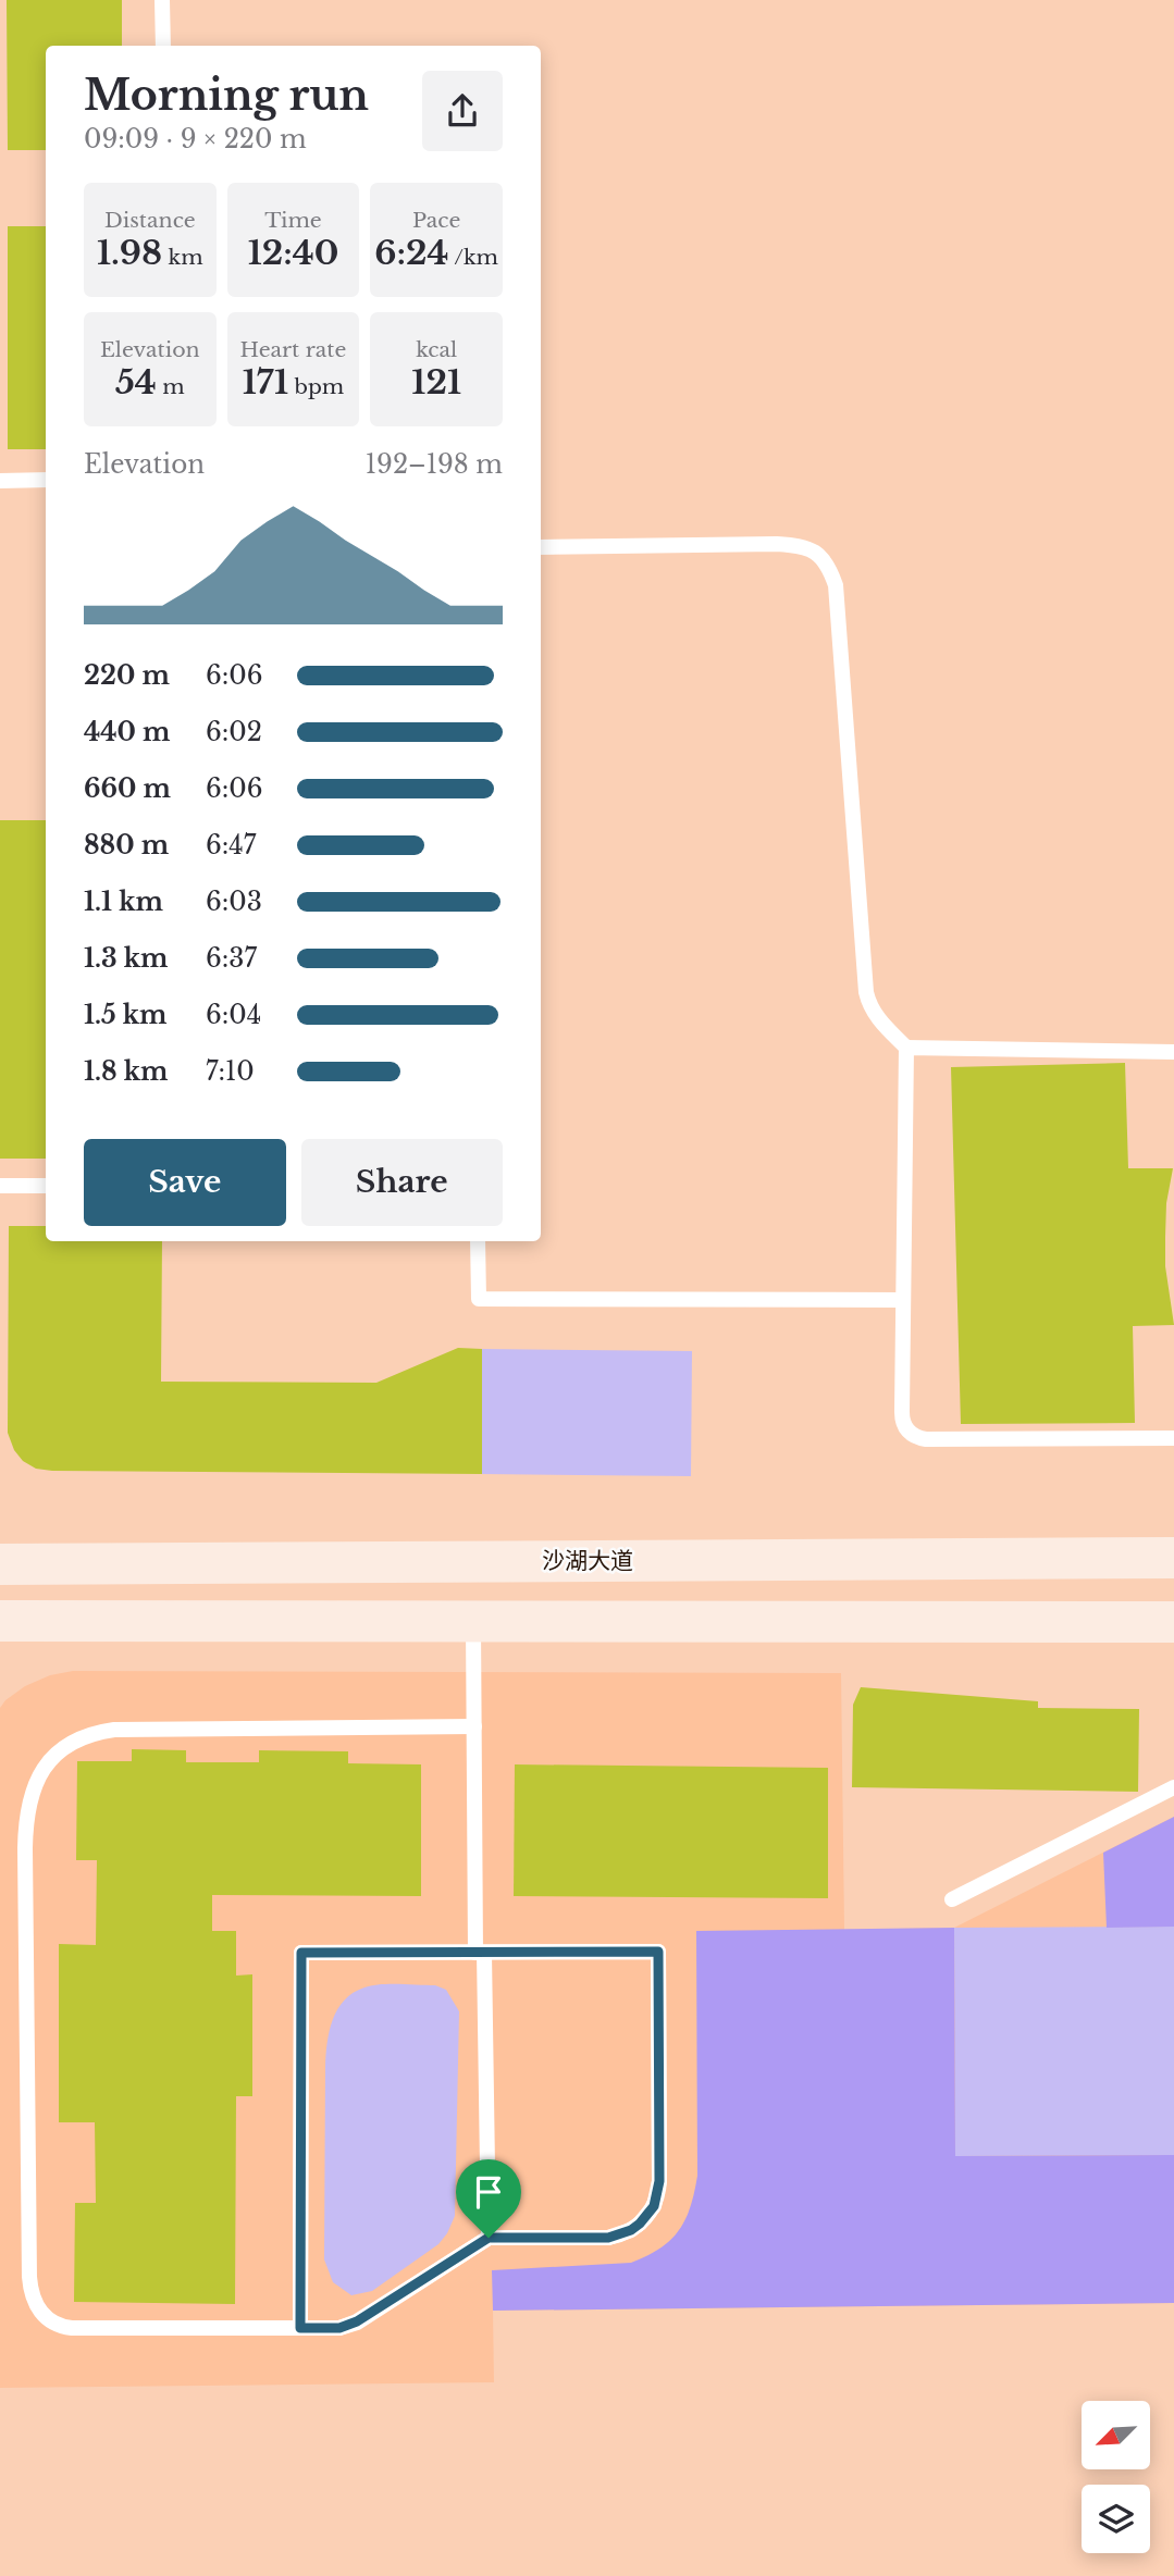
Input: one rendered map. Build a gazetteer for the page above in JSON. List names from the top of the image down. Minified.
{"streets":{"main road":["沙湖大道"]},"north":"bottom left","page":{"heading":["Morning run","09:09 · 9 × 220 m"],"stats":[["Distance","1.98 km"],["Time","12:40"],["Pace","6:24 /km"],["Elevation","54 m"],["Heart rate","171 bpm"],["kcal","121"]],"chart":["Elevation","192–198 m"],"list":[{"name":"220 m","note":"6:06"},{"name":"440 m","note":"6:02"},{"name":"660 m","note":"6:06"},{"name":"880 m","note":"6:47"},{"name":"1.1 km","note":"6:03"},{"name":"1.3 km","note":"6:37"},{"name":"1.5 km","note":"6:04"},{"name":"1.8 km","note":"7:10"}],"buttons":["Save","Share"]}}
